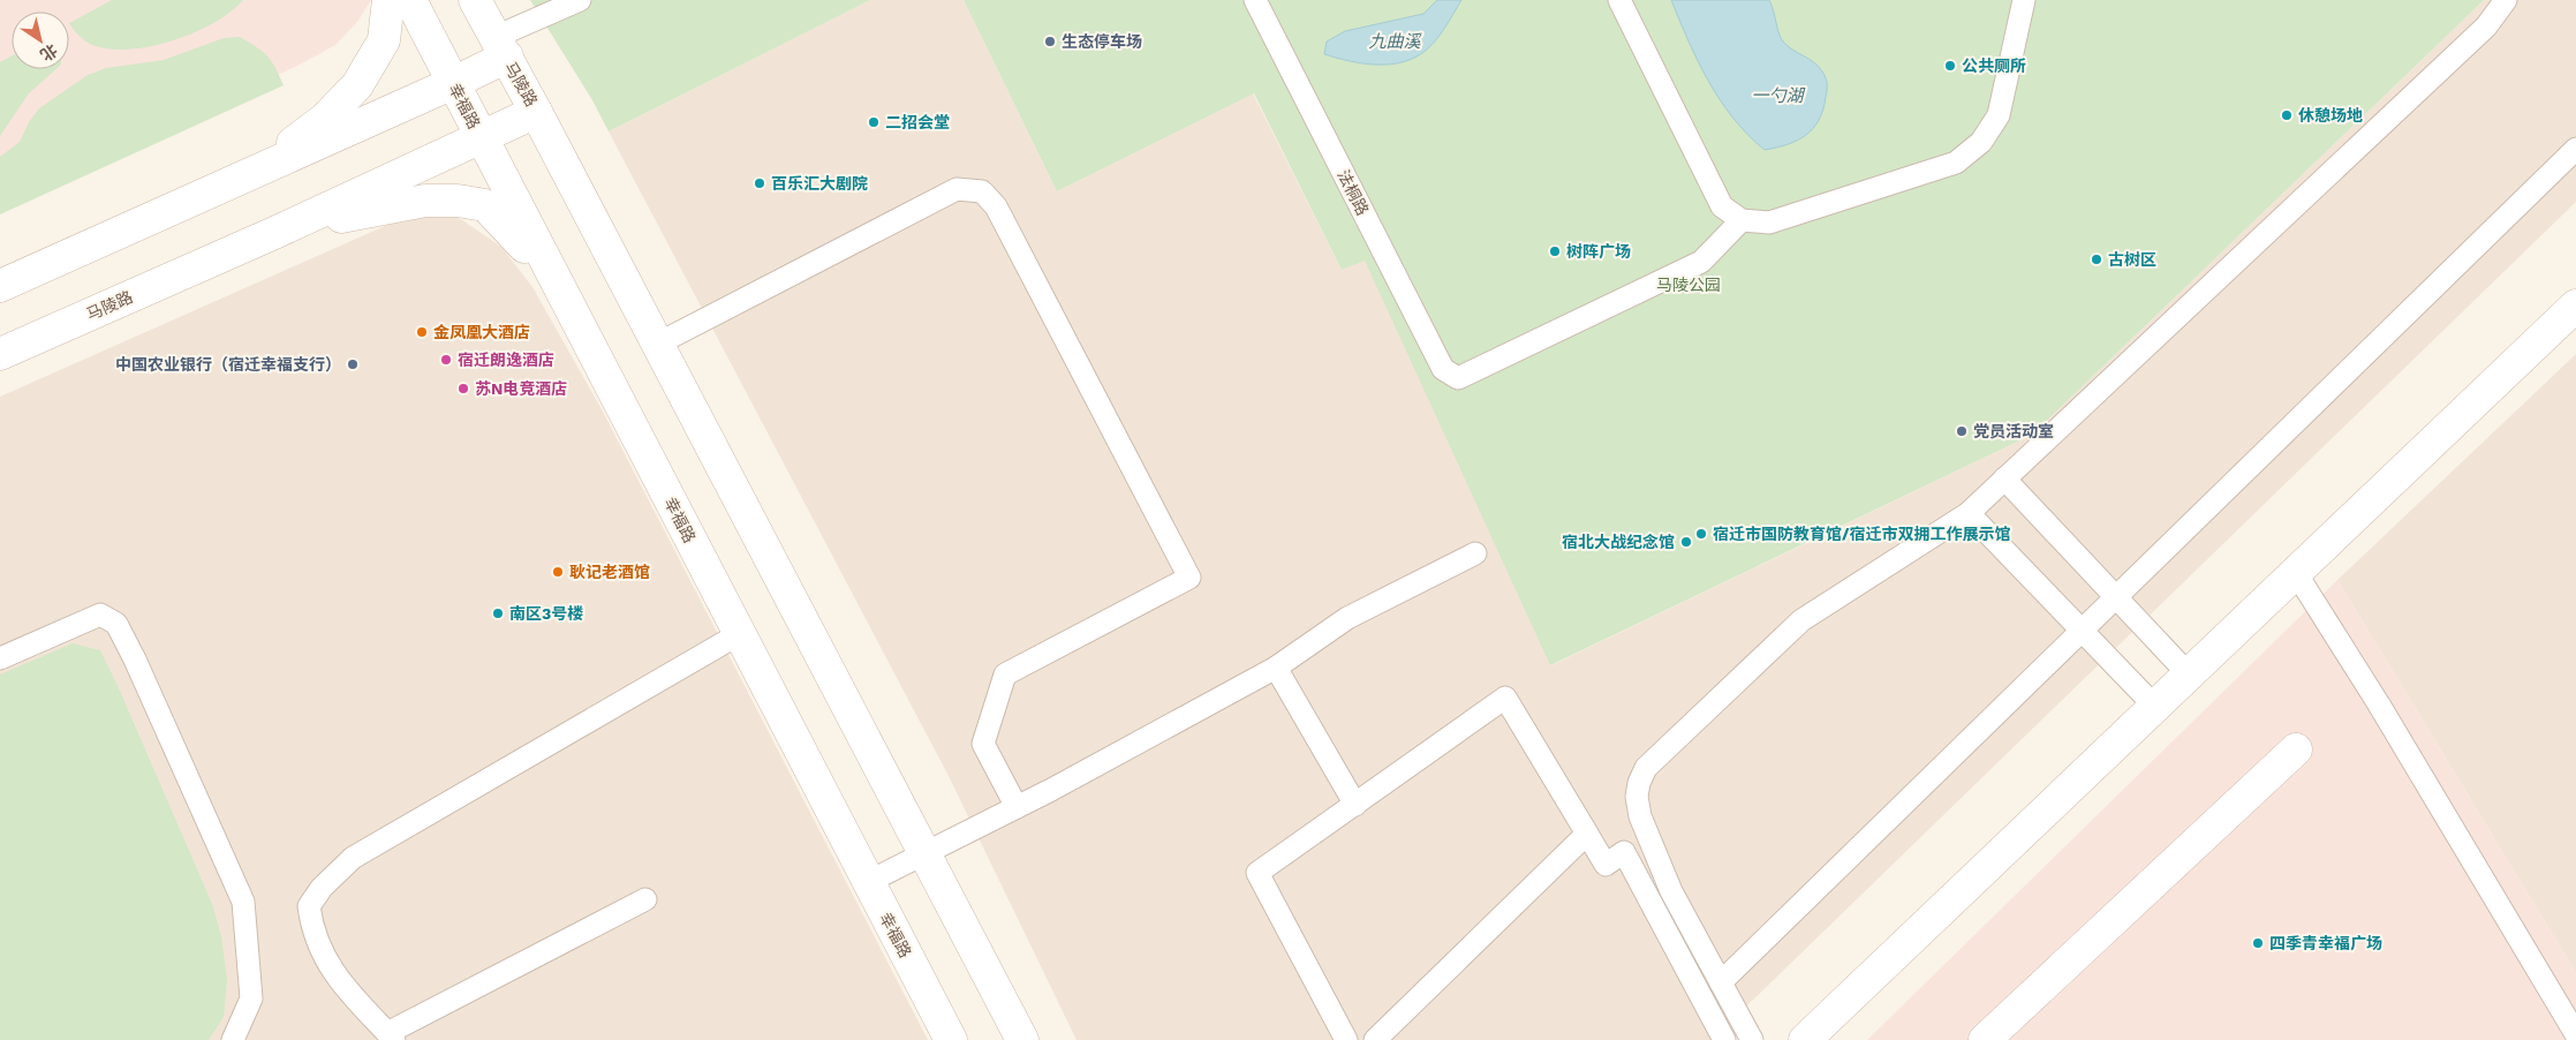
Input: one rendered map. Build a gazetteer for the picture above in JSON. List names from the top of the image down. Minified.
{"streets":{"main road":["马陵路","幸福路"],"lane":["法桐路"]},"crossings":[["马陵路","幸福路"]],"water":["九曲溪","一勺湖"],"parks":["马陵公园"],"places":["生态停车场","公共厕所","休憩场地","二招会堂","百乐汇大剧院","树阵广场","古树区","金凤凰大酒店","宿迁朗逸酒店","中国农业银行（宿迁幸福支行）","苏N电竞酒店","党员活动室","宿迁市国防教育馆/宿迁市双拥工作展示馆","宿北大战纪念馆","耿记老酒馆","南区3号楼","四季青幸福广场"],"north":"bottom right"}
